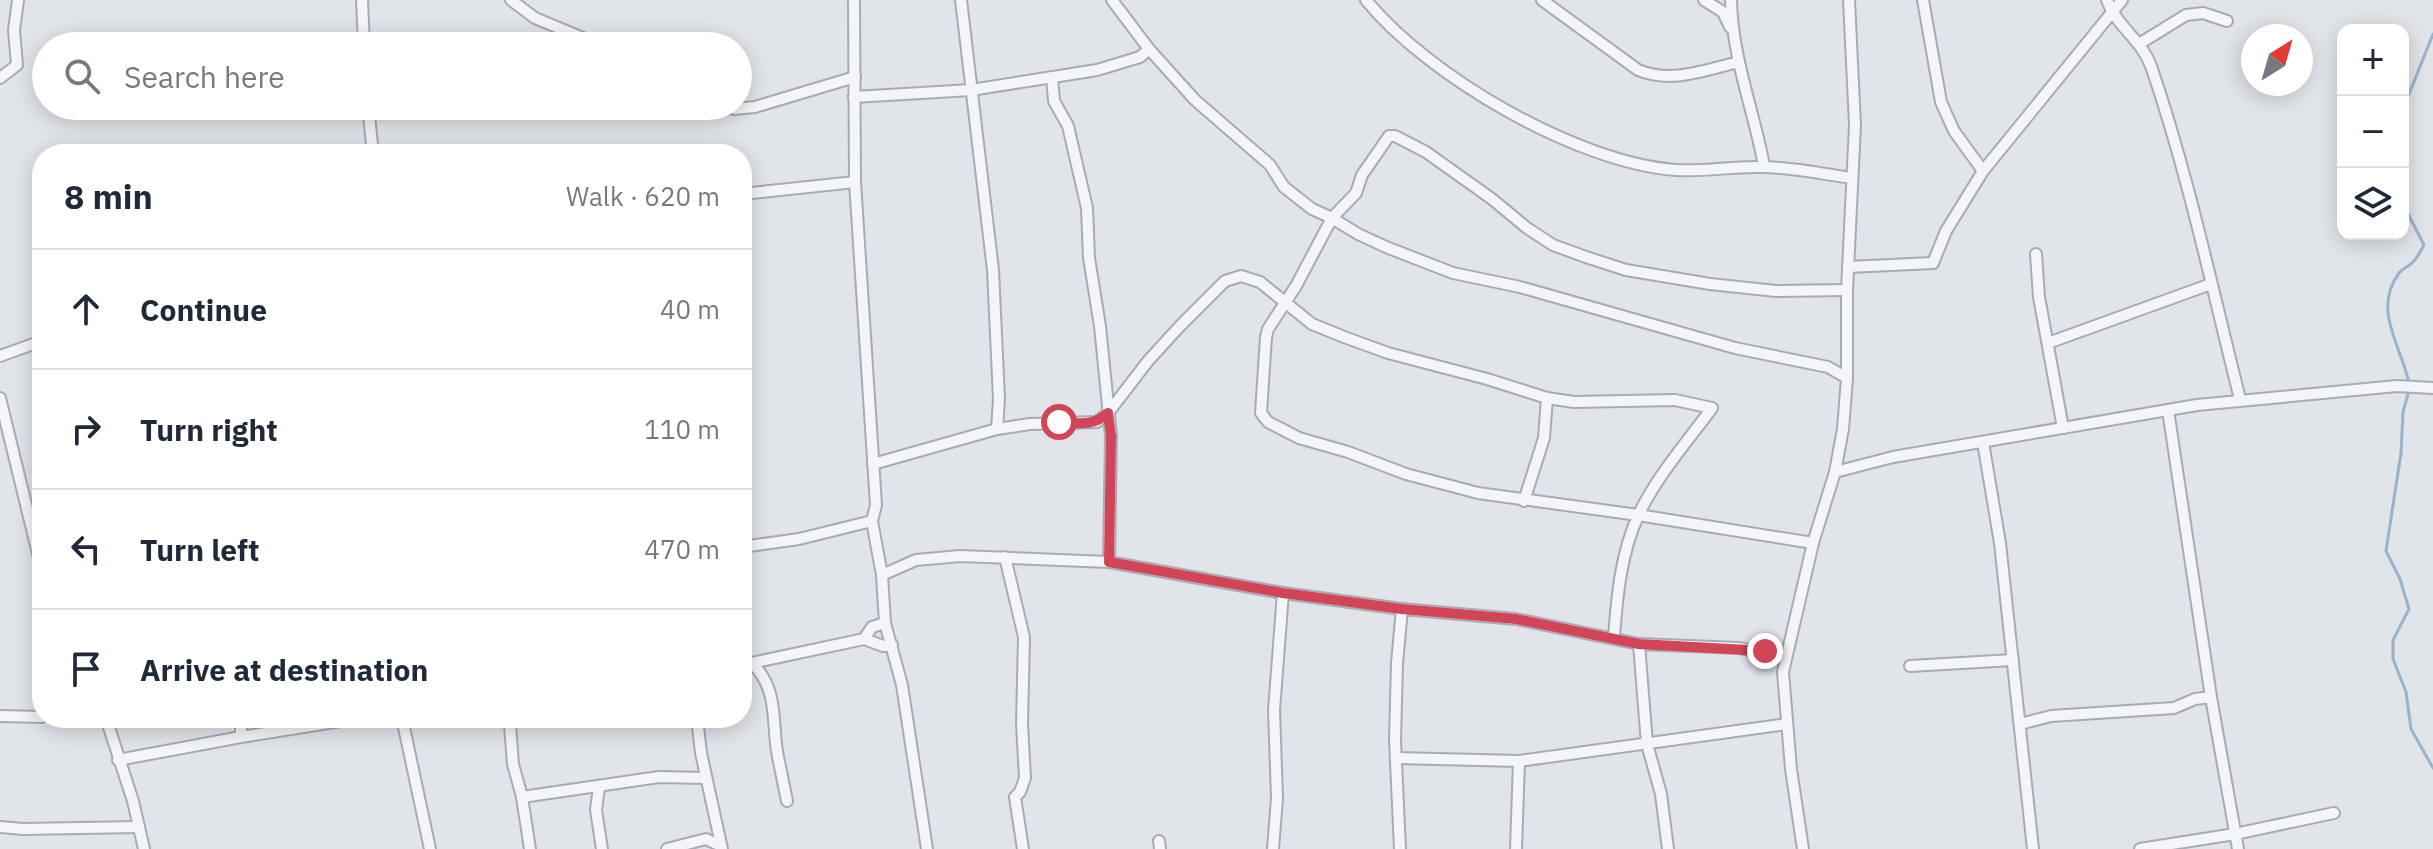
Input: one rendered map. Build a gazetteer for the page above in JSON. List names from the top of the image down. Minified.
{"north":"top right","page":{"map_buttons":["+","−"],"search":"Search here","heading":["8 min","Walk · 620 m"],"list":[["Continue","40 m"],["Turn right","110 m"],["Turn left","470 m"],"Arrive at destination"]}}
